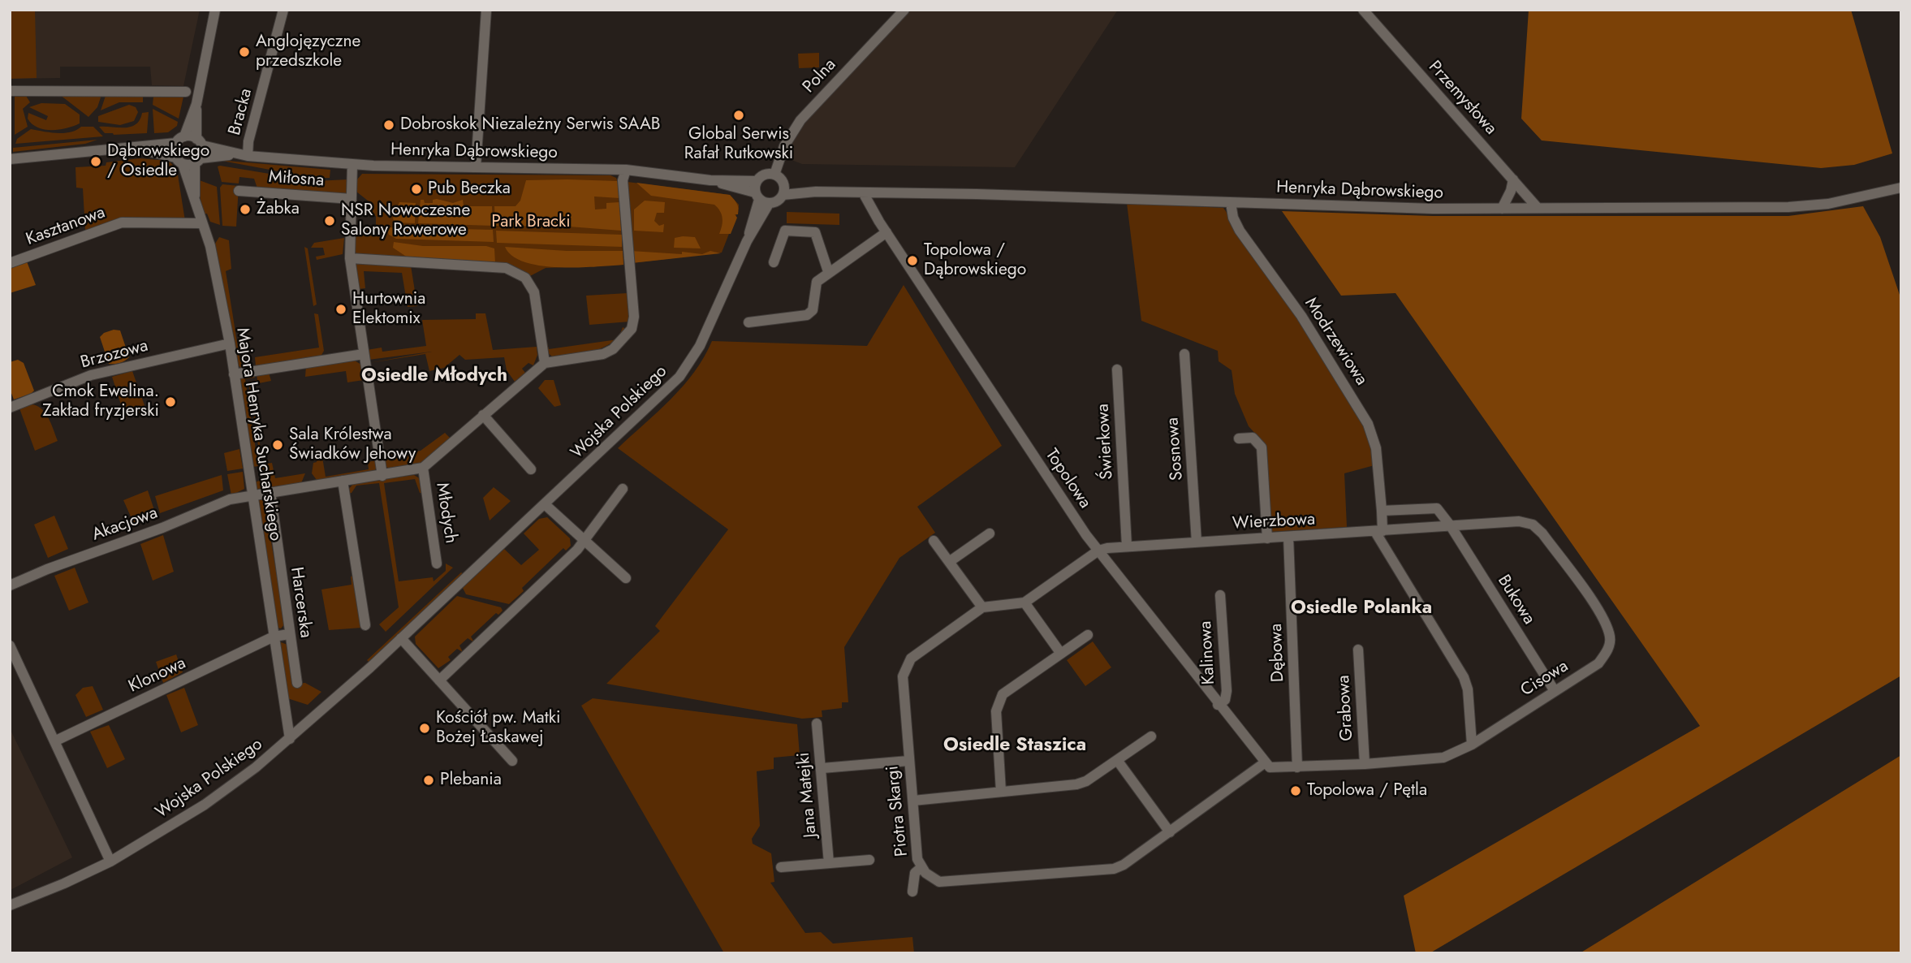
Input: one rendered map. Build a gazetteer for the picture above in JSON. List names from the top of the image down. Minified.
{"streets":{"street":["Polna","Przemysłowa","Bracka","Henryka Dąbrowskiego","Miłosna","Kasztanowa","Modrzewiowa","Brzozowa","Wojska Polskiego","Majora Henryka Sucharskiego","Świerkowa","Sosnowa","Topolowa","Młodych","Wierzbowa","Akacjowa","Bukowa","Harcerska","Kalinowa","Dębowa","Klonowa","Cisowa","Grabowa","Jana Matejki","Piotra Skargi"]},"crossings":[["Polna","Henryka Dąbrowskiego"],["Polna","Wojska Polskiego"],["Przemysłowa","Henryka Dąbrowskiego"],["Bracka","Henryka Dąbrowskiego"],["Henryka Dąbrowskiego","Modrzewiowa"],["Henryka Dąbrowskiego","Wojska Polskiego"],["Henryka Dąbrowskiego","Majora Henryka Sucharskiego"],["Henryka Dąbrowskiego","Topolowa"],["Kasztanowa","Majora Henryka Sucharskiego"],["Modrzewiowa","Wierzbowa"],["Modrzewiowa","Bukowa"],["Brzozowa","Majora Henryka Sucharskiego"],["Wojska Polskiego","Majora Henryka Sucharskiego"],["Majora Henryka Sucharskiego","Akacjowa"],["Majora Henryka Sucharskiego","Klonowa"],["Świerkowa","Wierzbowa"],["Sosnowa","Wierzbowa"],["Topolowa","Wierzbowa"],["Topolowa","Kalinowa"],["Topolowa","Cisowa"],["Topolowa","Piotra Skargi"],["Młodych","Akacjowa"],["Wierzbowa","Bukowa"],["Wierzbowa","Dębowa"],["Wierzbowa","Cisowa"],["Wierzbowa","Piotra Skargi"],["Akacjowa","Harcerska"],["Bukowa","Cisowa"],["Harcerska","Klonowa"],["Dębowa","Cisowa"],["Cisowa","Grabowa"],["Cisowa","Piotra Skargi"]],"districts":["Osiedle Młodych","Osiedle Polanka","Osiedle Staszica"],"parks":["Park Bracki"],"places":["Anglojęzyczne przedszkole","Global Serwis Rafał Rutkowski","Dobroskok Niezależny Serwis SAAB","Dąbrowskiego / Osiedle","Pub Beczka","Żabka","NSR Nowoczesne Salony Rowerowe","Topolowa / Dąbrowskiego","Hurtownia Elektomix","Cmok Ewelina. Zakład fryzjerski","Sala Królestwa Świadków Jehowy","Kościół pw. Matki Bożej Łaskawej","Plebania","Topolowa / Pętla"]}
